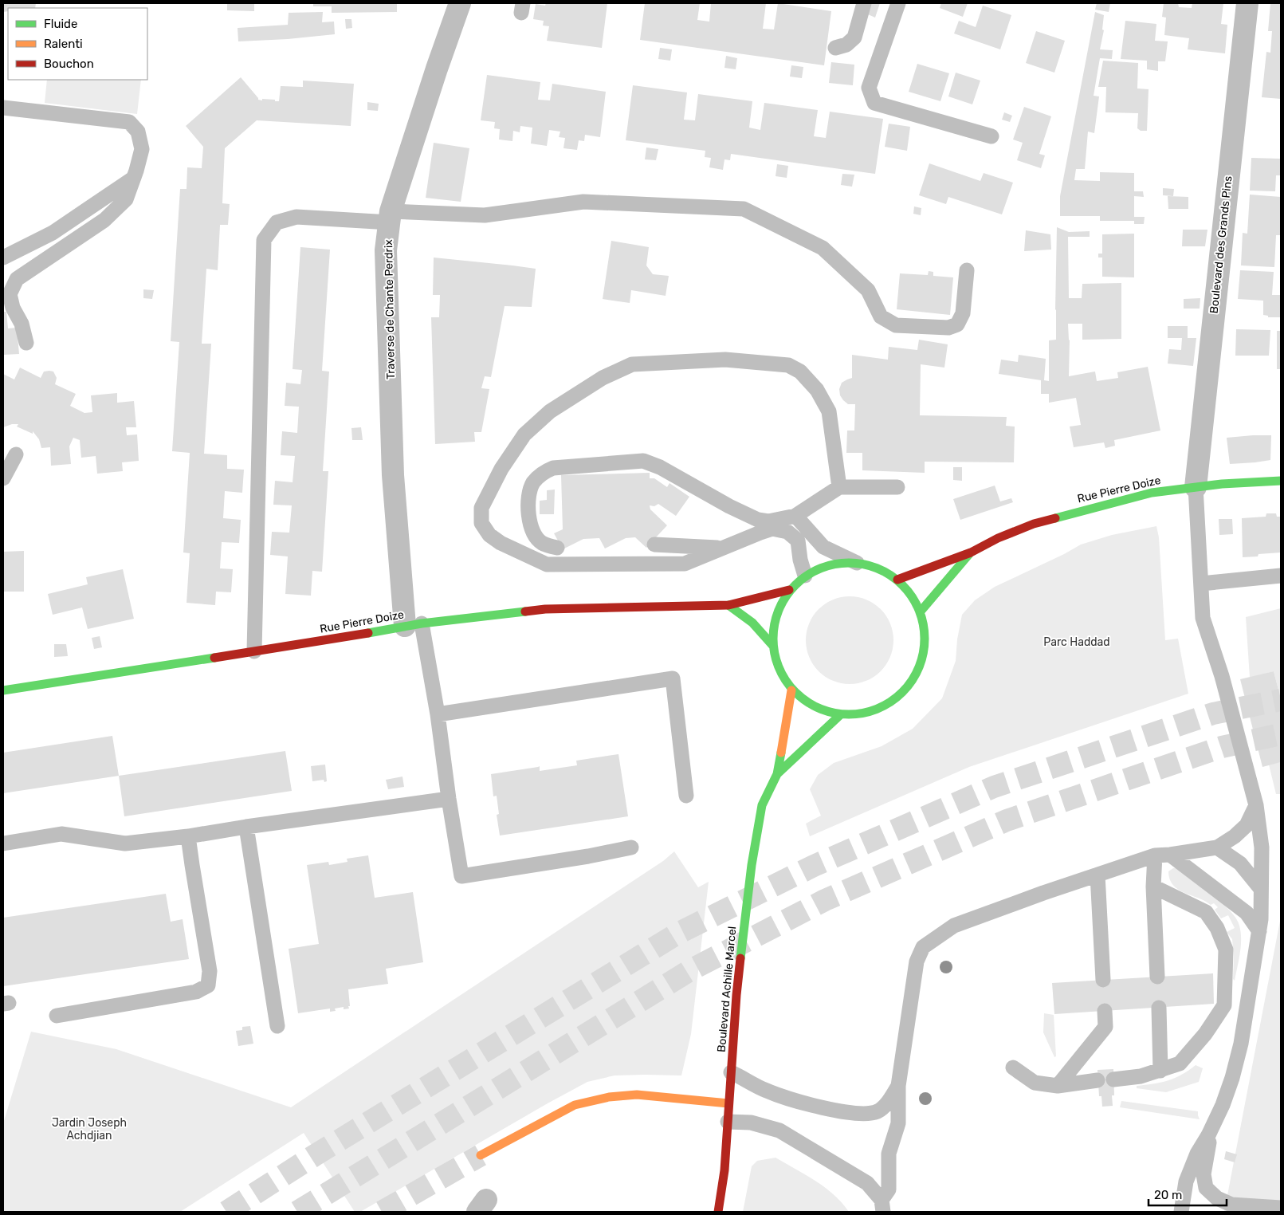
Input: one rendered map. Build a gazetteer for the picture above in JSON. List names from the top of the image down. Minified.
{"streets":{"main road":["Rue Pierre Doize","Boulevard Achille Marcel"],"street":["Boulevard des Grands Pins","Traverse de Chante Perdrix"]},"crossings":[["Boulevard des Grands Pins","Rue Pierre Doize"],["Traverse de Chante Perdrix","Rue Pierre Doize"]],"parks":["Parc Haddad","Jardin Joseph Achdjian"],"legend":["Fluide","Ralenti","Bouchon"],"scale_bar":"20 m"}
